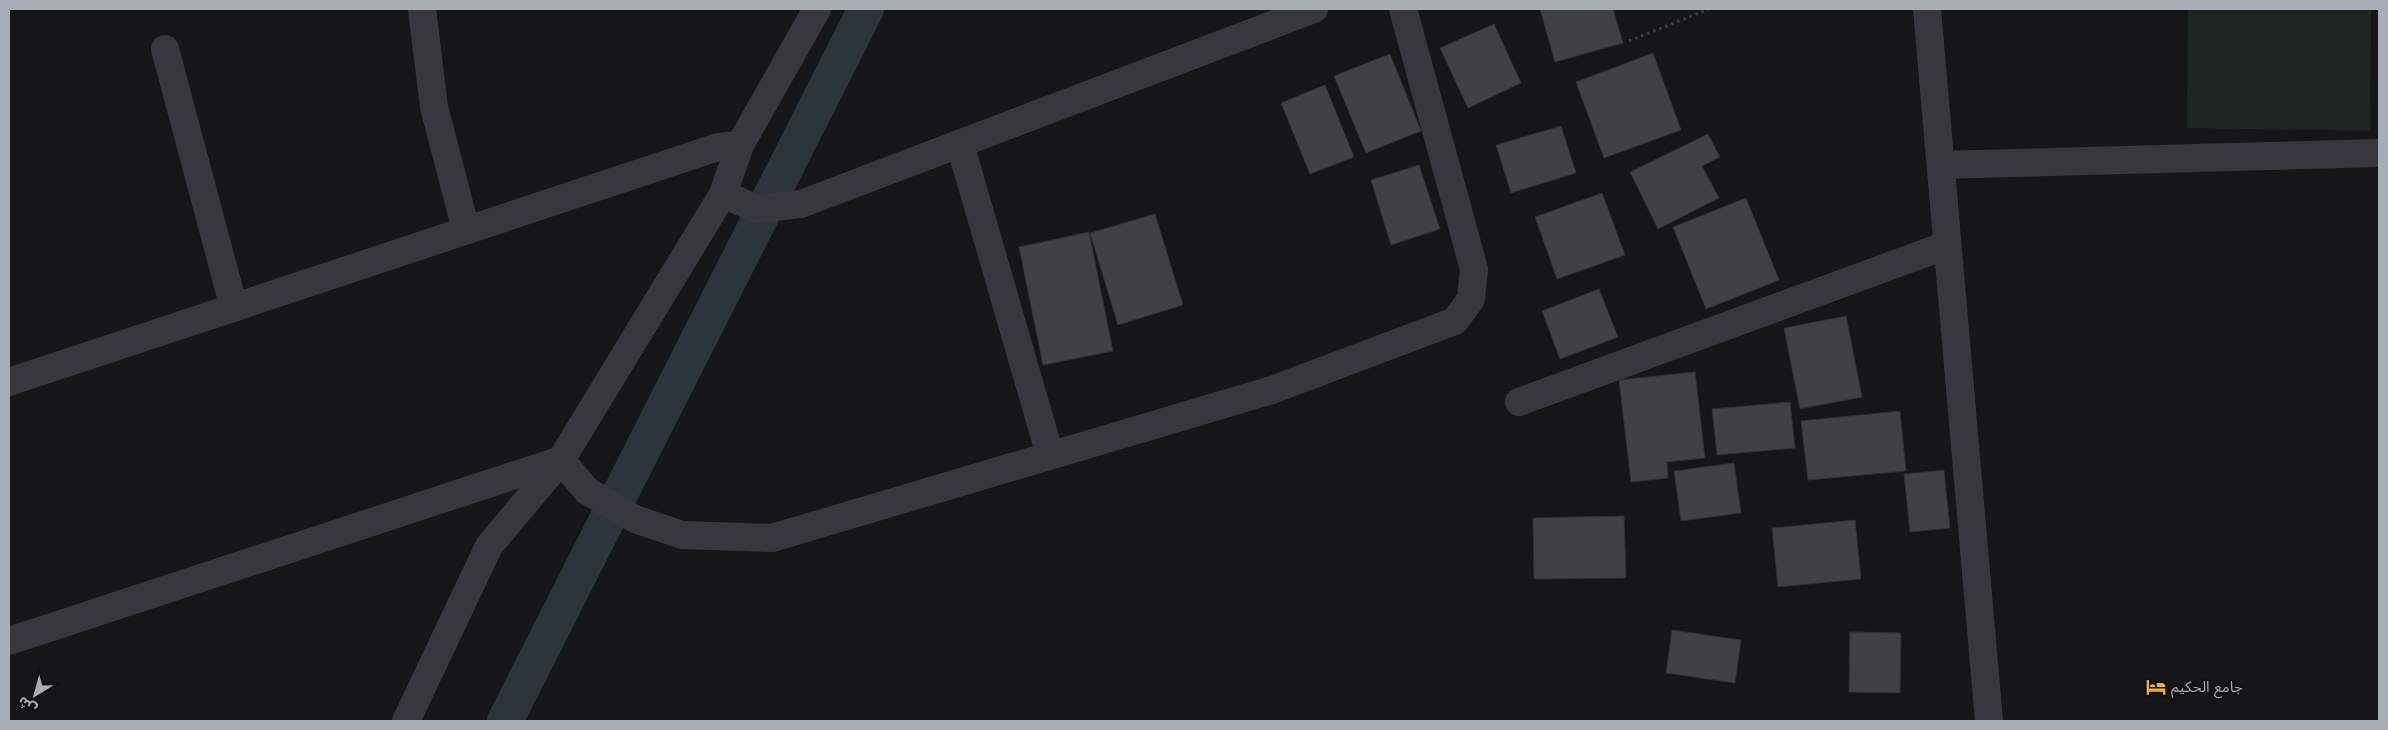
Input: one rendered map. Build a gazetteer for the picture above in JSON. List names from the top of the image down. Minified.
{"places":{"hotel":["جامع الحكيم"]},"north":"bottom left"}
